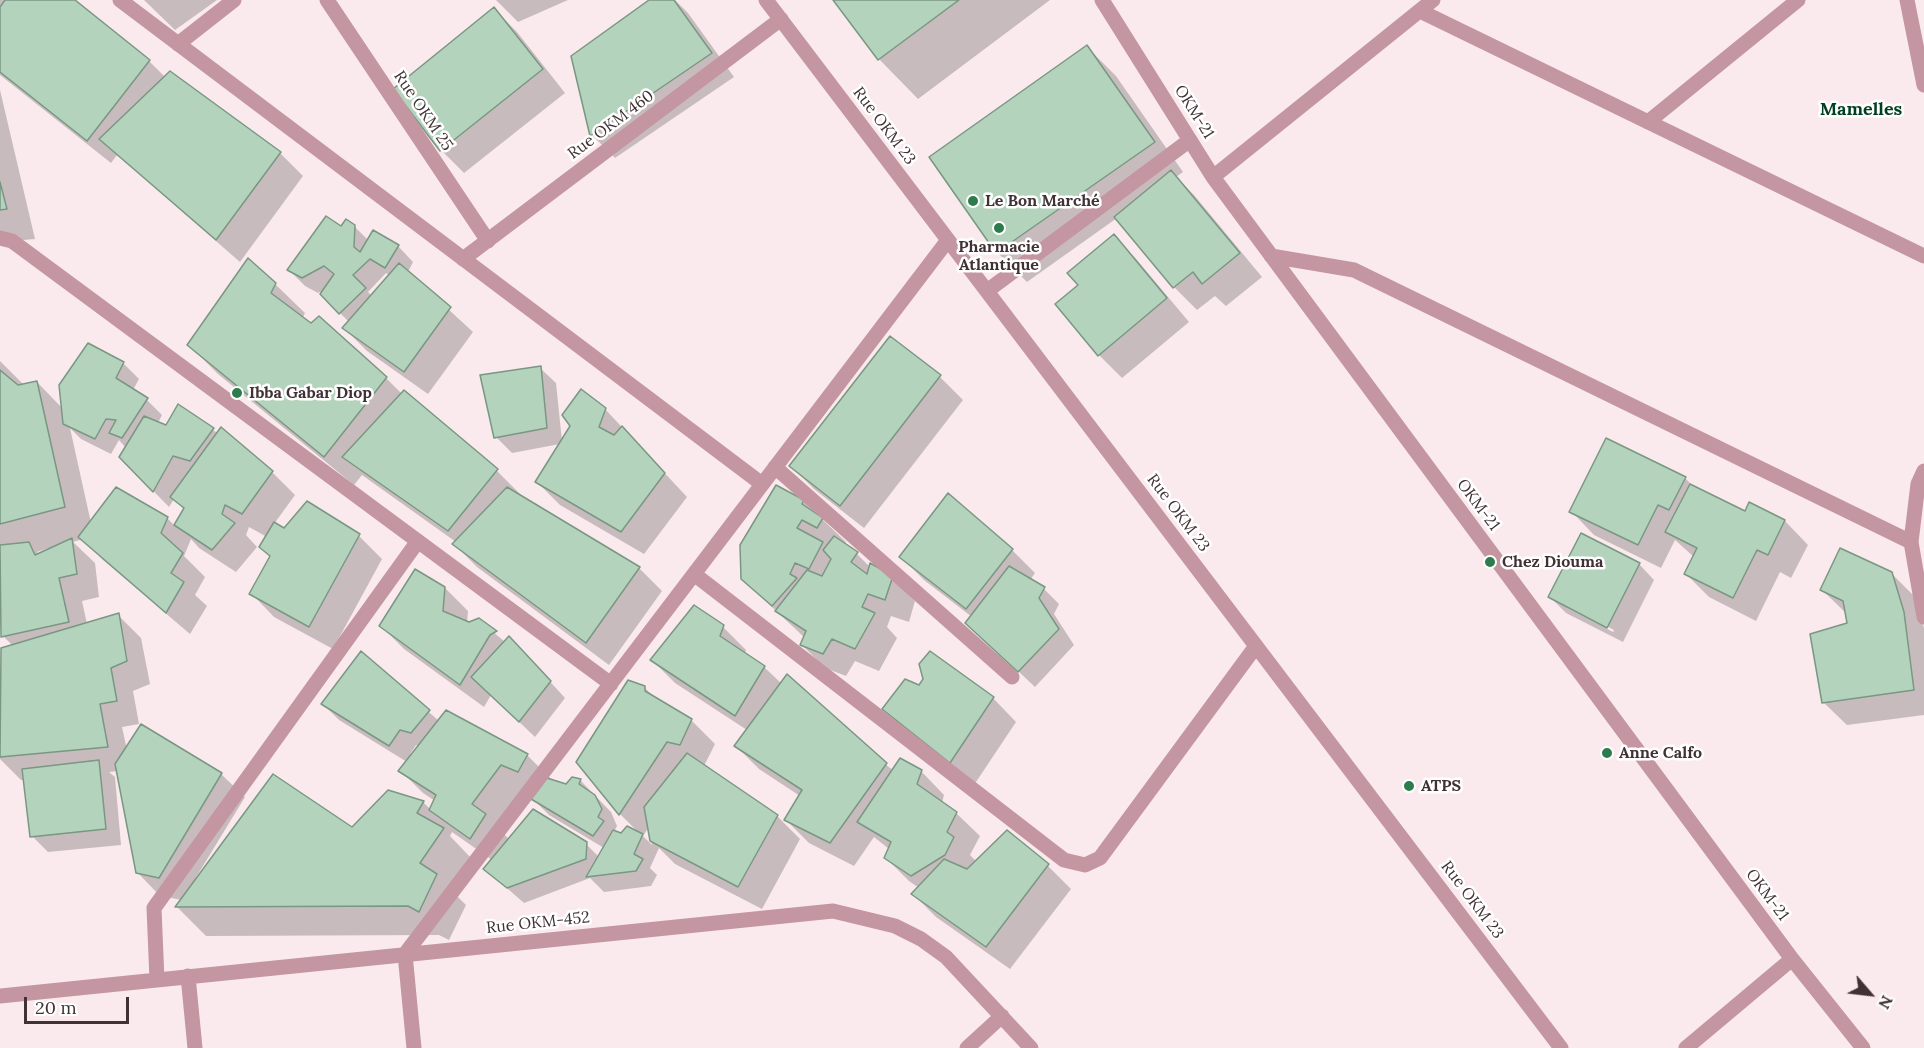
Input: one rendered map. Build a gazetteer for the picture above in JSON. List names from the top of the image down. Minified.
{"streets":{"street":["Rue OKM 25","OKM-21","Rue OKM 460","Rue OKM 23","Rue OKM-452"]},"crossings":[["Rue OKM 25","Rue OKM 460"],["Rue OKM 460","Rue OKM 23"]],"districts":["Mamelles"],"places":["Le Bon Marché","Pharmacie Atlantique","Ibba Gabar Diop","Chez Diouma","Anne Calfo","ATPS"],"scale_bar":"20 m","north":"bottom right"}
